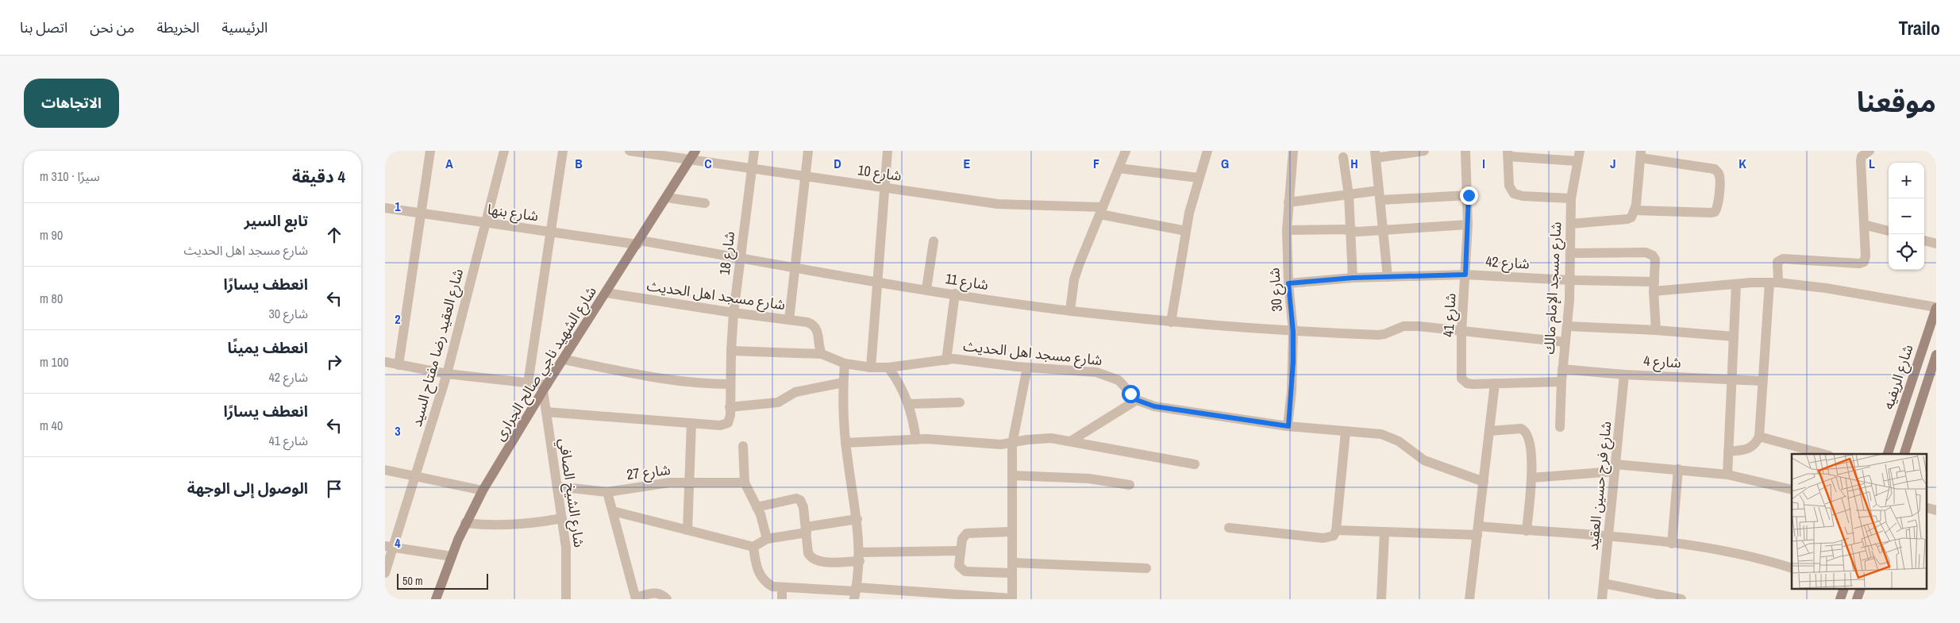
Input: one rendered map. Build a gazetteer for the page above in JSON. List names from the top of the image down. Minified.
{"streets":{"street":["شارع 10","شارع بنها","شارع 18","شارع 42","شارع 11","شارع مسجد الإمام مالك","شارع 30","شارع مسجد اهل الحديث","شارع 41","شارع العقيد رضا مفتاح السيد","شارع 4","شارع الشهيد ناجي صالح الجرارى","شارع الريفيه","شارع 27","شارع فرج حسين العقيد","شارع الشيخ الصافي"]},"crossings":[["شارع 10","شارع 18"],["شارع 10","شارع الشهيد ناجي صالح الجرارى"],["شارع بنها","شارع 11"],["شارع بنها","شارع العقيد رضا مفتاح السيد"],["شارع بنها","شارع الشهيد ناجي صالح الجرارى"],["شارع 18","شارع 11"],["شارع 18","شارع مسجد اهل الحديث"],["شارع 42","شارع مسجد الإمام مالك"],["شارع 42","شارع 30"],["شارع 42","شارع 41"],["شارع 42","شارع الريفيه"],["شارع 11","شارع مسجد الإمام مالك"],["شارع 11","شارع 30"],["شارع 11","شارع 41"],["شارع 11","شارع الشهيد ناجي صالح الجرارى"],["شارع مسجد الإمام مالك","شارع 41"],["شارع مسجد الإمام مالك","شارع 4"],["شارع 30","شارع مسجد اهل الحديث"],["شارع مسجد اهل الحديث","شارع الشهيد ناجي صالح الجرارى"],["شارع 4","شارع فرج حسين العقيد"],["شارع الشهيد ناجي صالح الجرارى","شارع الشيخ الصافي"],["شارع 27","شارع الشيخ الصافي"]],"scale_bar":"50 m","page":{"header":"Trailo","nav":["الرئيسية","الخريطة","من نحن","اتصل بنا"],"title":"موقعنا","buttons":"الاتجاهات","heading":["4 دقيقة","سيرًا · 310 m"],"map_buttons":["+","−"],"list":[["تابع السير","شارع مسجد اهل الحديث","90 m"],["انعطف يسارًا","شارع 30","80 m"],["انعطف يمينًا","شارع 42","100 m"],["انعطف يسارًا","شارع 41","40 m"],"الوصول إلى الوجهة"],"scale":"50 m"},"grid":{"columns":["A","B","C","D","E","F","G","H","I","J","K","L"],"rows":["1","2","3","4"]}}
